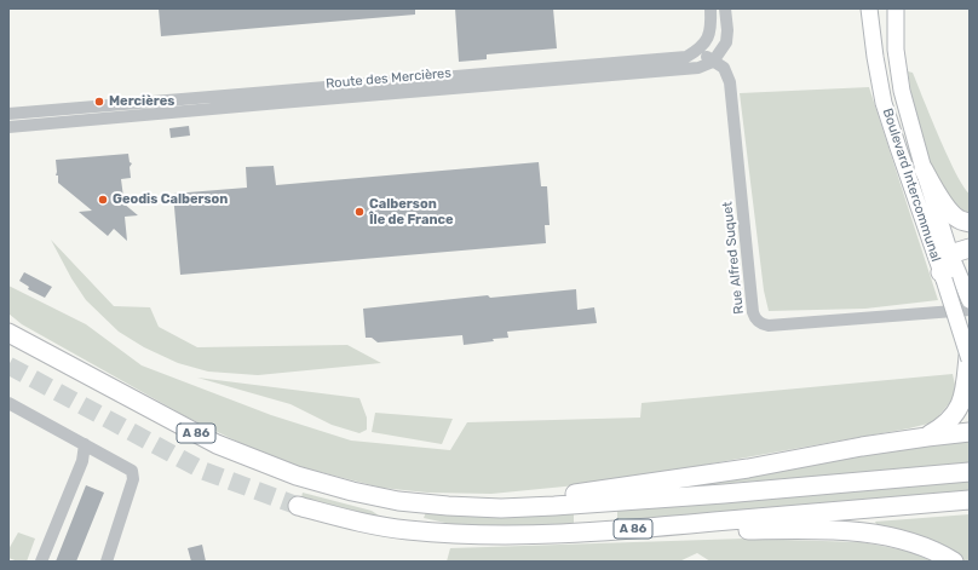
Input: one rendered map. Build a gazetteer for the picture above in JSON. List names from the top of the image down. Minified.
{"streets":{"highway":["A 86"],"main road":["Boulevard Intercommunal"],"street":["Route des Mercières","Rue Alfred Suquet"]},"crossings":[["Route des Mercières","Rue Alfred Suquet"]],"places":["Mercières","Geodis Calberson","Calberson Île de France"]}
